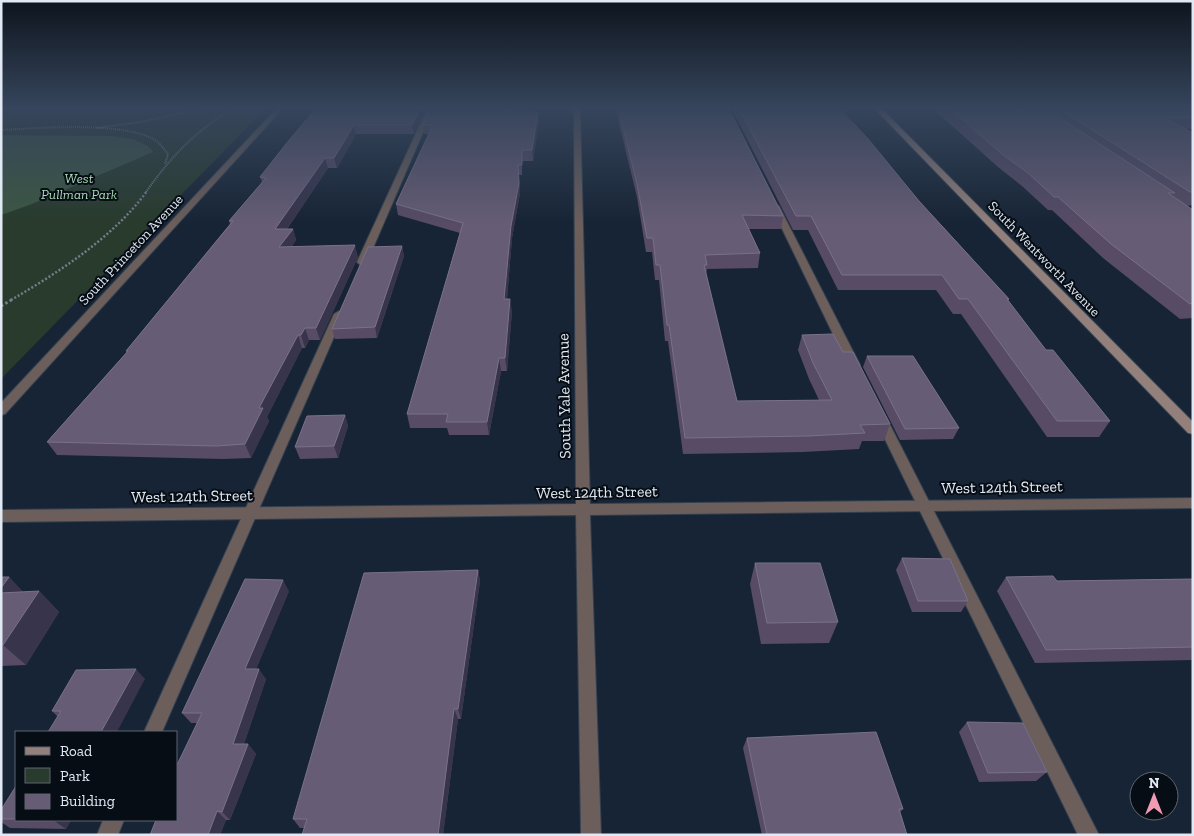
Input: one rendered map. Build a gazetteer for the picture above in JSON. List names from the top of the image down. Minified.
{"streets":{"street":["South Princeton Avenue","South Wentworth Avenue","South Yale Avenue","West 124th Street"]},"crossings":[["South Yale Avenue","West 124th Street"]],"parks":["West Pullman Park"],"legend":["Road","Park","Building"],"north":"top"}
